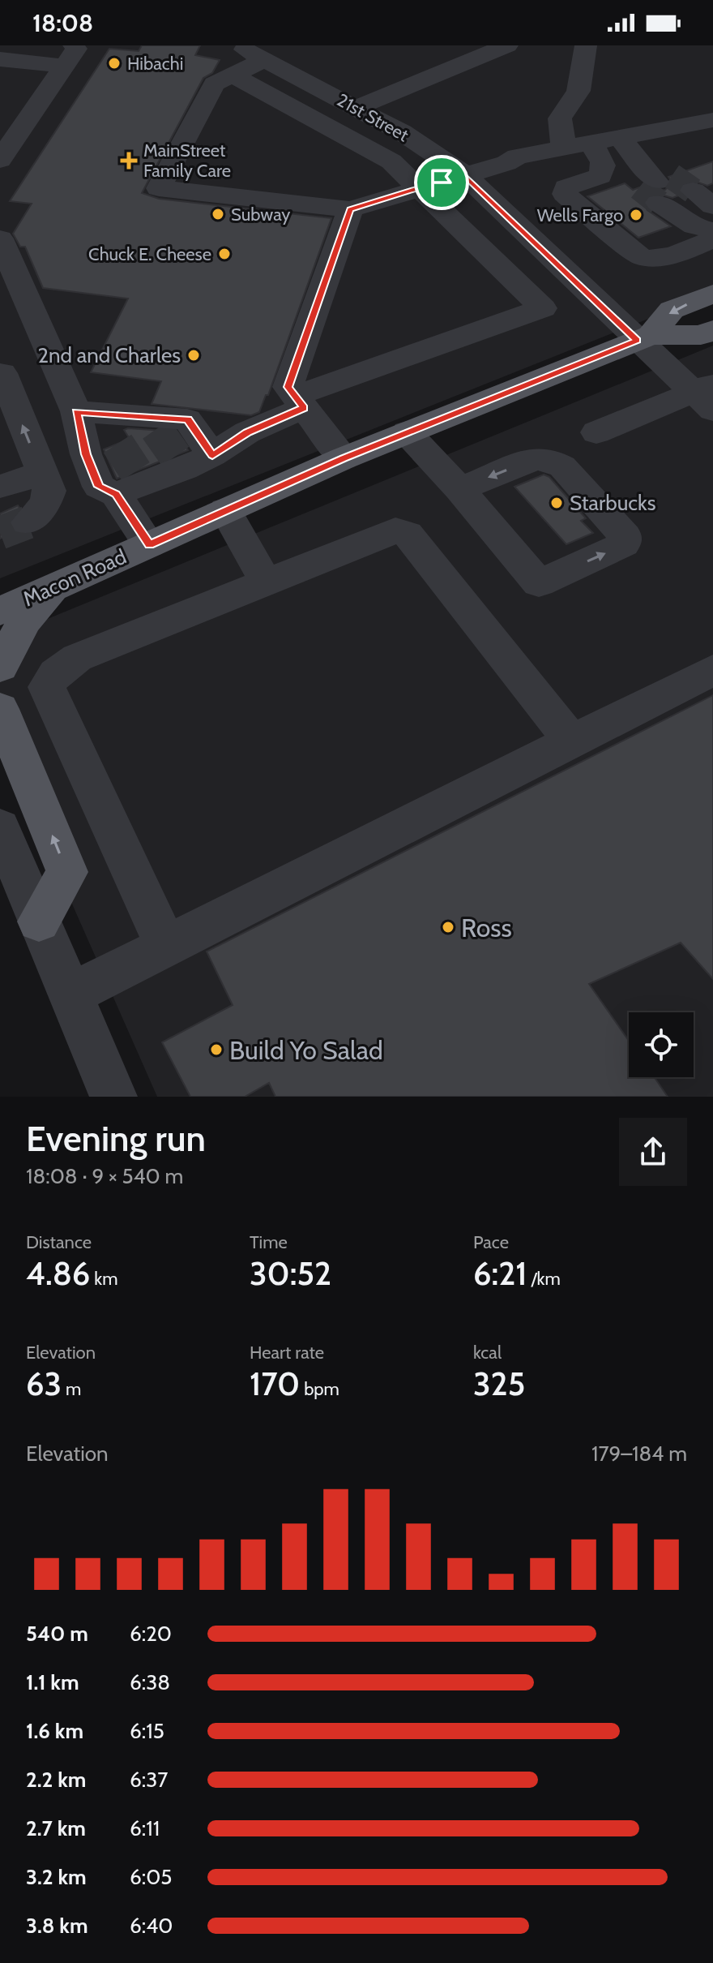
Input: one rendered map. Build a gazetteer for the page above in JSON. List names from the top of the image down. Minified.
{"streets":{"main road":["Macon Road"],"street":["21st Street"]},"crossings":[["21st Street","Macon Road"]],"places":{"other":["Hibachi","Subway","Wells Fargo","Chuck E. Cheese","2nd and Charles","Starbucks","Ross","Build Yo Salad"],"health":["MainStreet Family Care"]},"page":{"status":"18:08","heading":["Evening run","18:08 · 9 × 540 m"],"stats":[["Distance","4.86 km"],["Time","30:52"],["Pace","6:21 /km"],["Elevation","63 m"],["Heart rate","170 bpm"],["kcal","325"]],"chart":["Elevation","179–184 m"],"list":[{"name":"540 m","note":"6:20"},{"name":"1.1 km","note":"6:38"},{"name":"1.6 km","note":"6:15"},{"name":"2.2 km","note":"6:37"},{"name":"2.7 km","note":"6:11"},{"name":"3.2 km","note":"6:05"},{"name":"3.8 km","note":"6:40"}]}}
